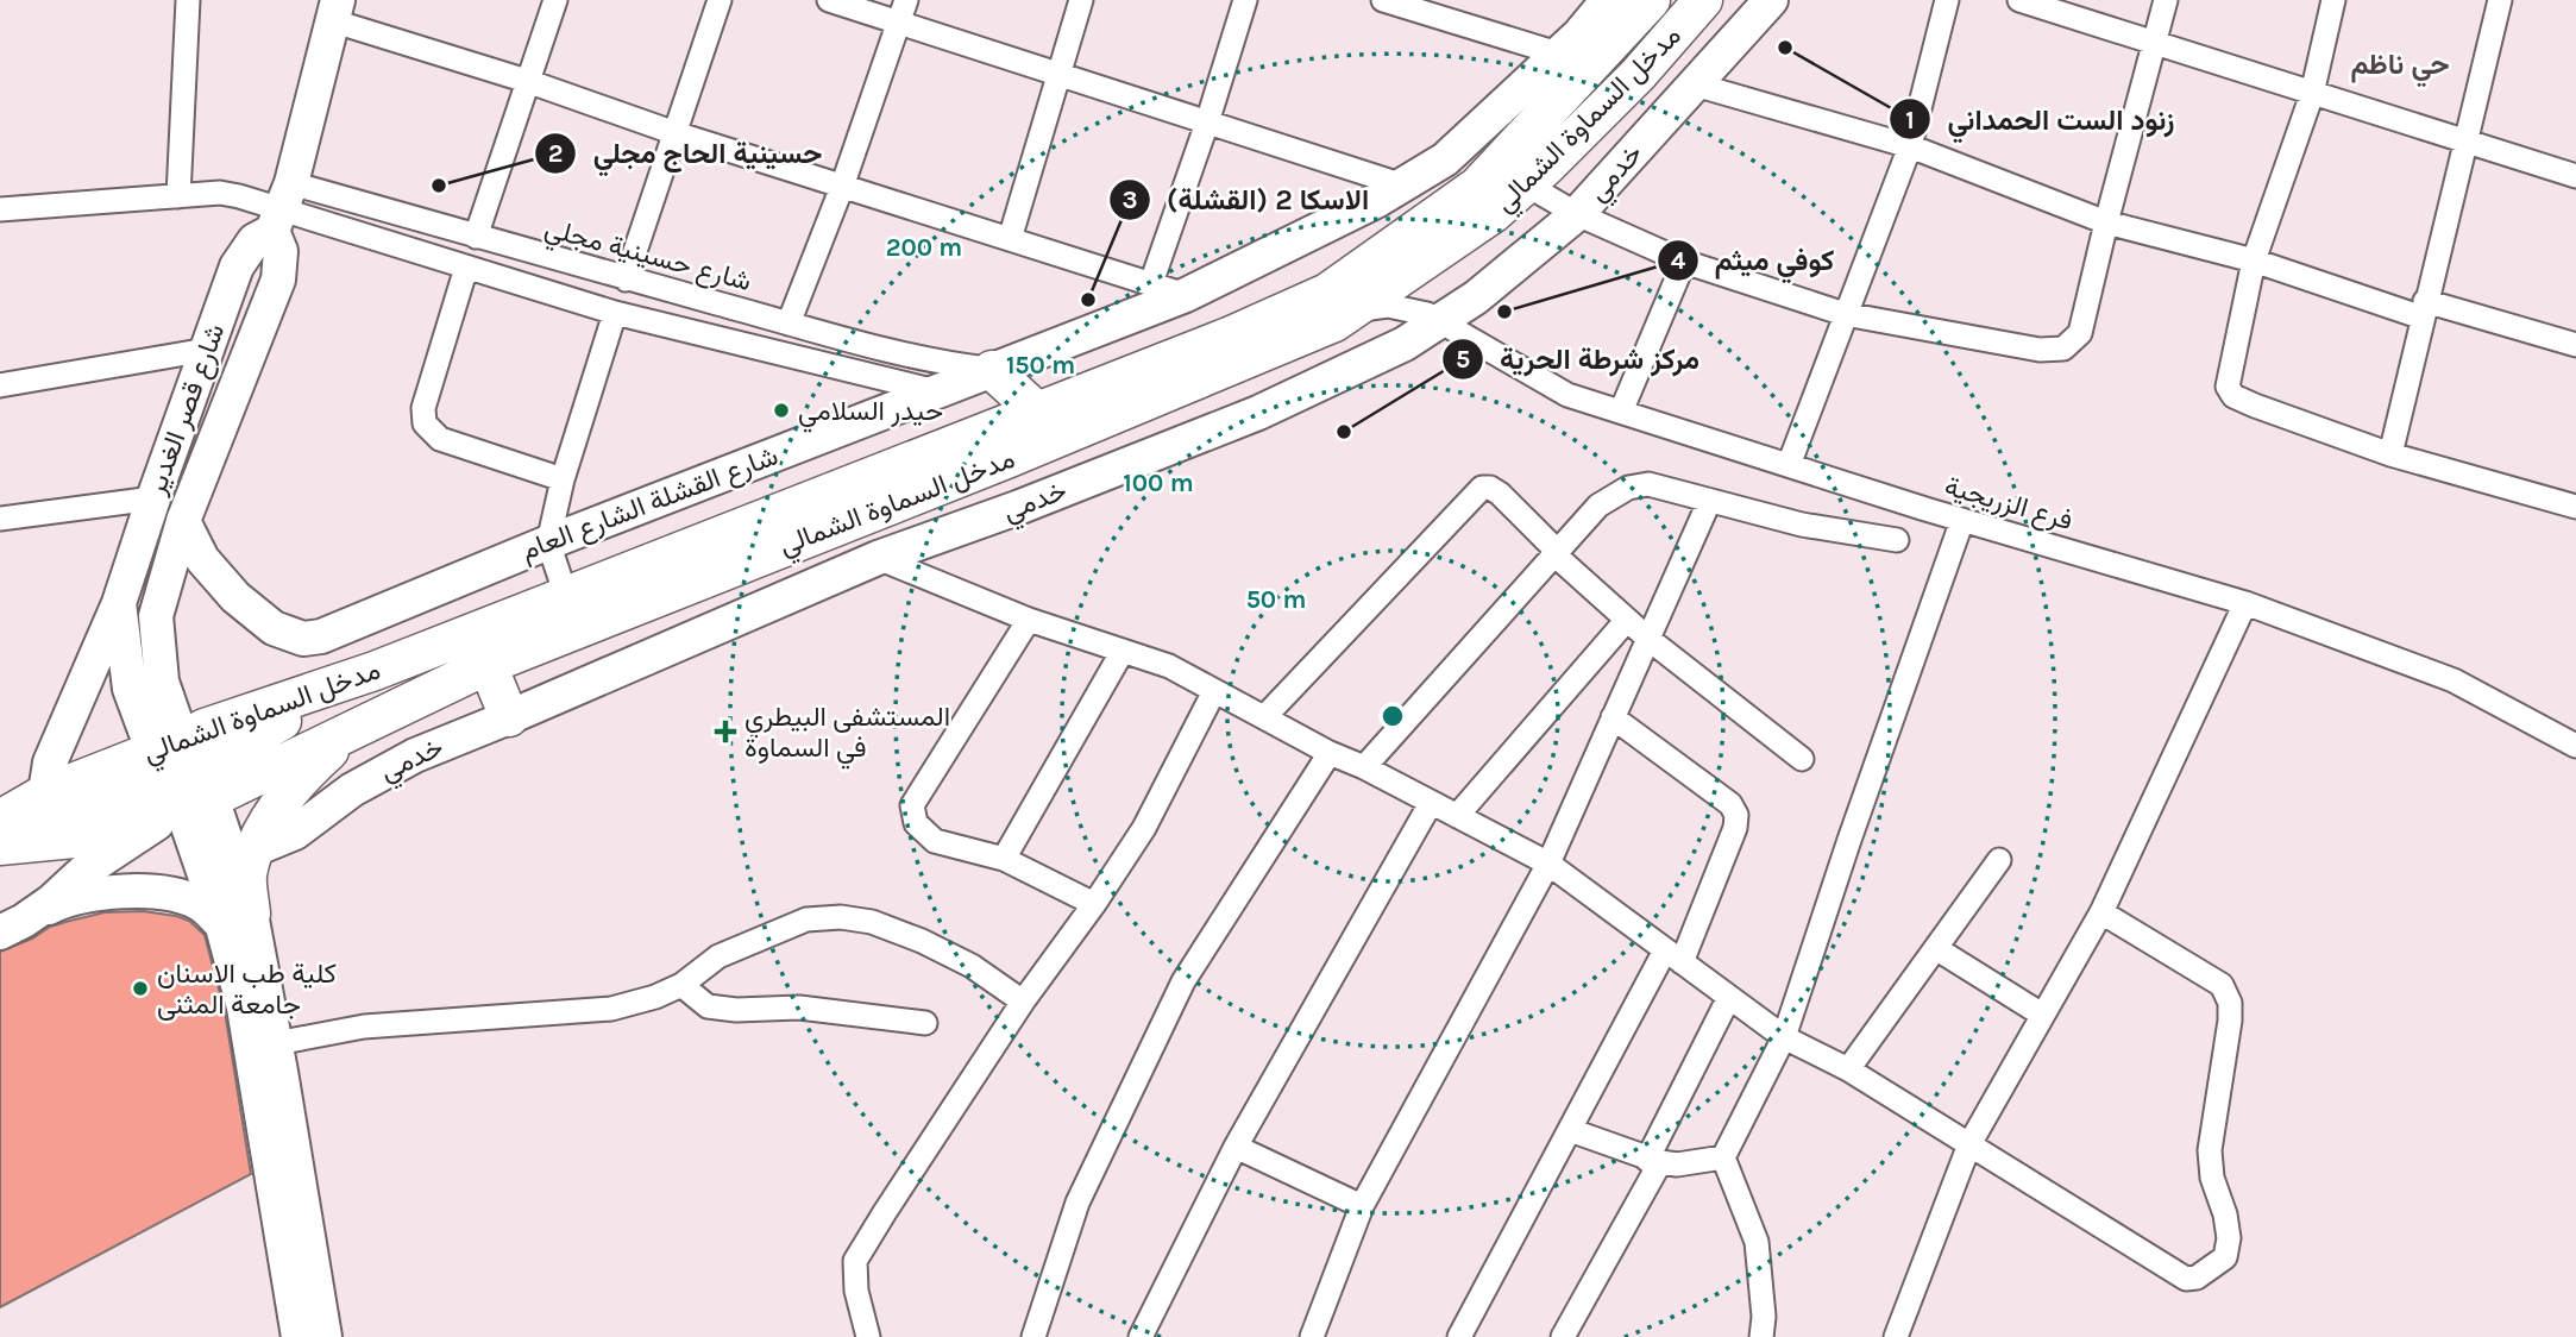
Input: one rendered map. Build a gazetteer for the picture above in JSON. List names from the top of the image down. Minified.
{"streets":{"highway":["مدخل السماوة الشمالي"],"main road":["خدمي","شارع قصر الغدير","شارع القشلة الشارع العام"],"street":["شارع حسينية مجلي","فرع الزريجية"]},"crossings":[["مدخل السماوة الشمالي","شارع قصر الغدير"],["مدخل السماوة الشمالي","فرع الزريجية"],["خدمي","فرع الزريجية"],["شارع حسينية مجلي","شارع قصر الغدير"],["شارع حسينية مجلي","شارع القشلة الشارع العام"]],"districts":["حي ناظم"],"places":{"other":["زنود الست الحمداني","حسينية الحاج مجلي","الاسكا 2 (القشلة)","كوفي ميثم","حيدر السلامي","مركز شرطة الحرية","كلية طب الاسنان جامعة المثنى"],"health":["المستشفى البيطري في السماوة"]},"rings":["200 m","150 m","100 m","50 m"]}
